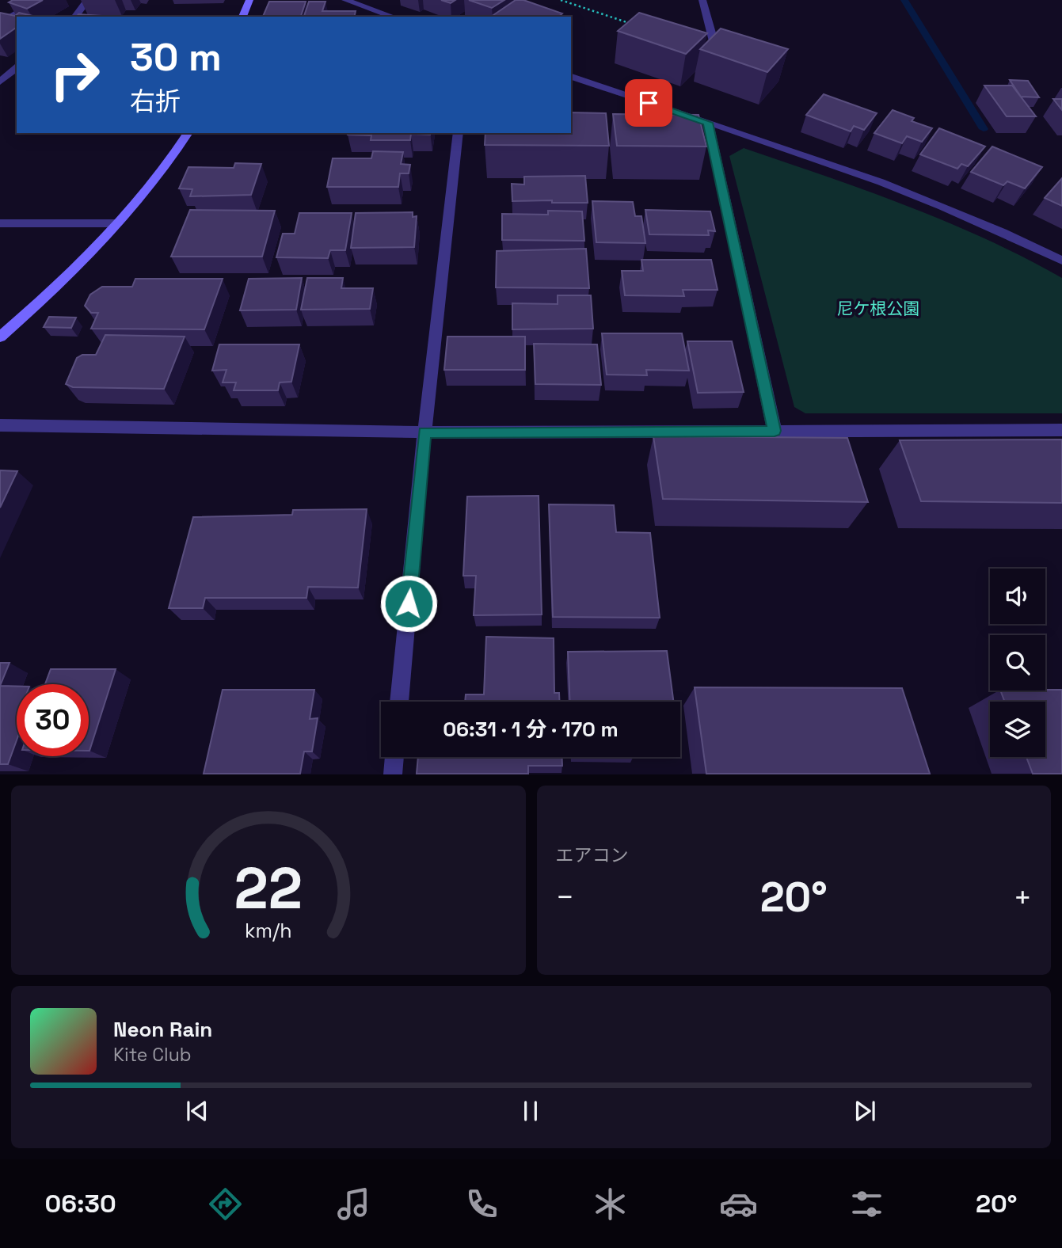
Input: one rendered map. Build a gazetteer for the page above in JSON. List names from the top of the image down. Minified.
{"parks":["尼ケ根公園"],"page":{"turn":["30 m","右折"],"limit":"30","trip":"06:31 · 1 分 · 170 m","tile":"エアコン","heat":["−","20°","+"],"song":["Neon Rain","Kite Club"],"tabs":["06:30","20°"],"gauge":["22","km/h"]}}
